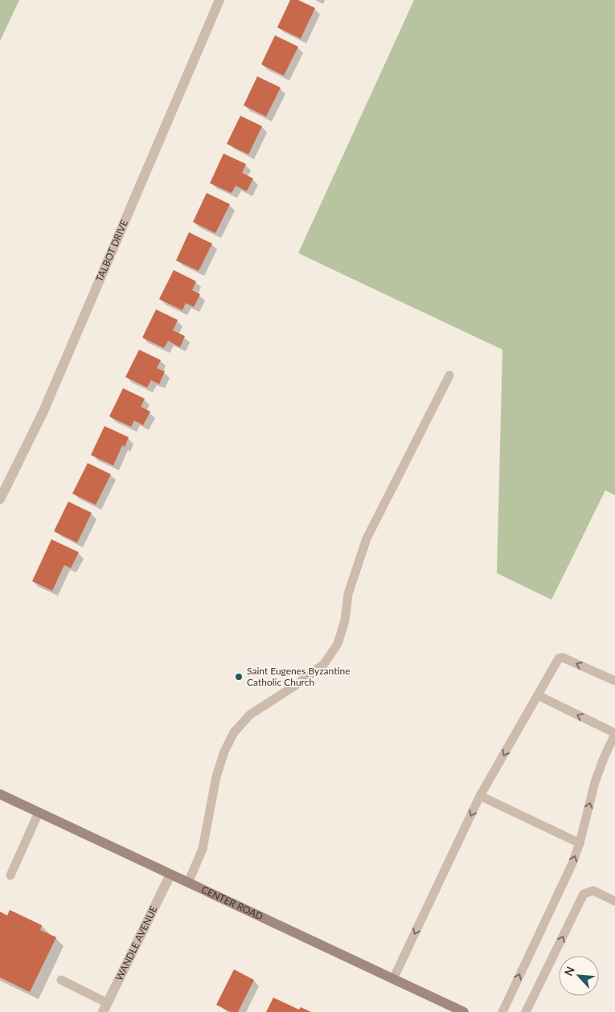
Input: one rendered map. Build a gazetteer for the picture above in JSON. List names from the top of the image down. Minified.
{"streets":{"main road":["CENTER ROAD"],"street":["TALBOT DRIVE","WANDLE AVENUE"]},"crossings":[["CENTER ROAD","WANDLE AVENUE"]],"places":["Saint Eugenes Byzantine Catholic Church"],"north":"top left"}
